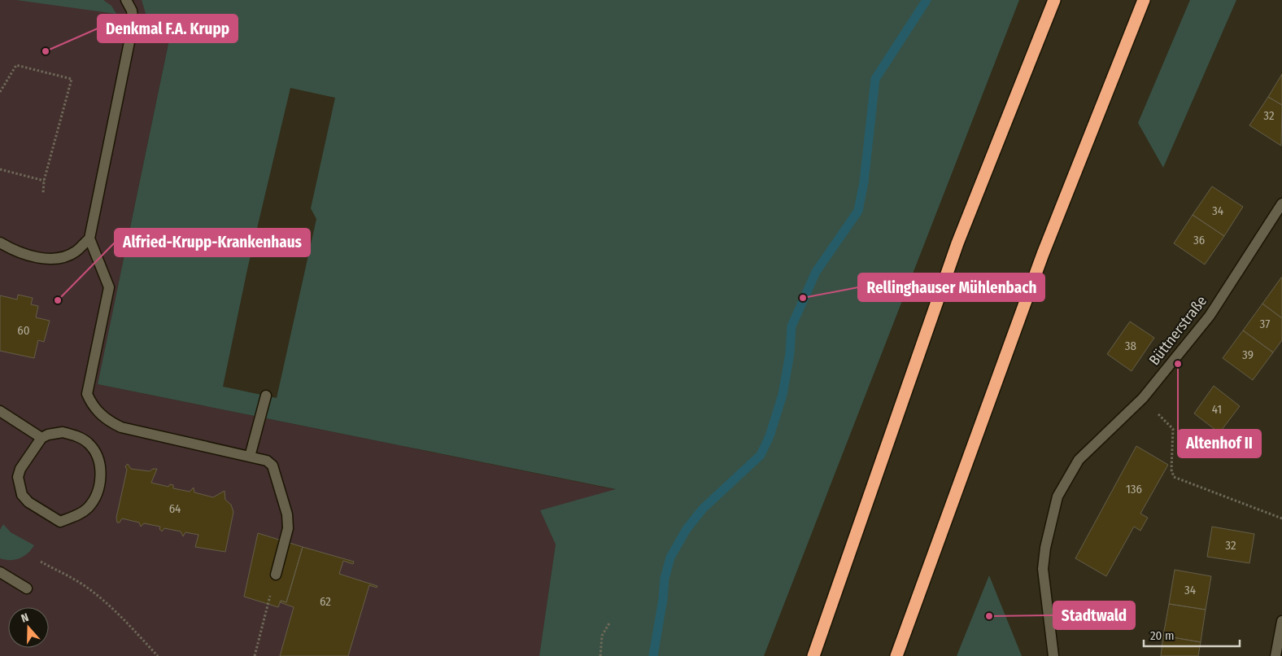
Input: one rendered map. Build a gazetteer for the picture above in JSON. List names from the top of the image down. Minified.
{"streets":{"street":["Büttnerstraße"]},"places":["Denkmal F.A. Krupp","Rellinghauser Mühlenbach","Alfried-Krupp-Krankenhaus","Altenhof II","Stadtwald"],"house_numbers":["32","34","36","37","60","38","39","41","136","64","32","34","62"],"scale_bar":"20 m","north":"top"}
